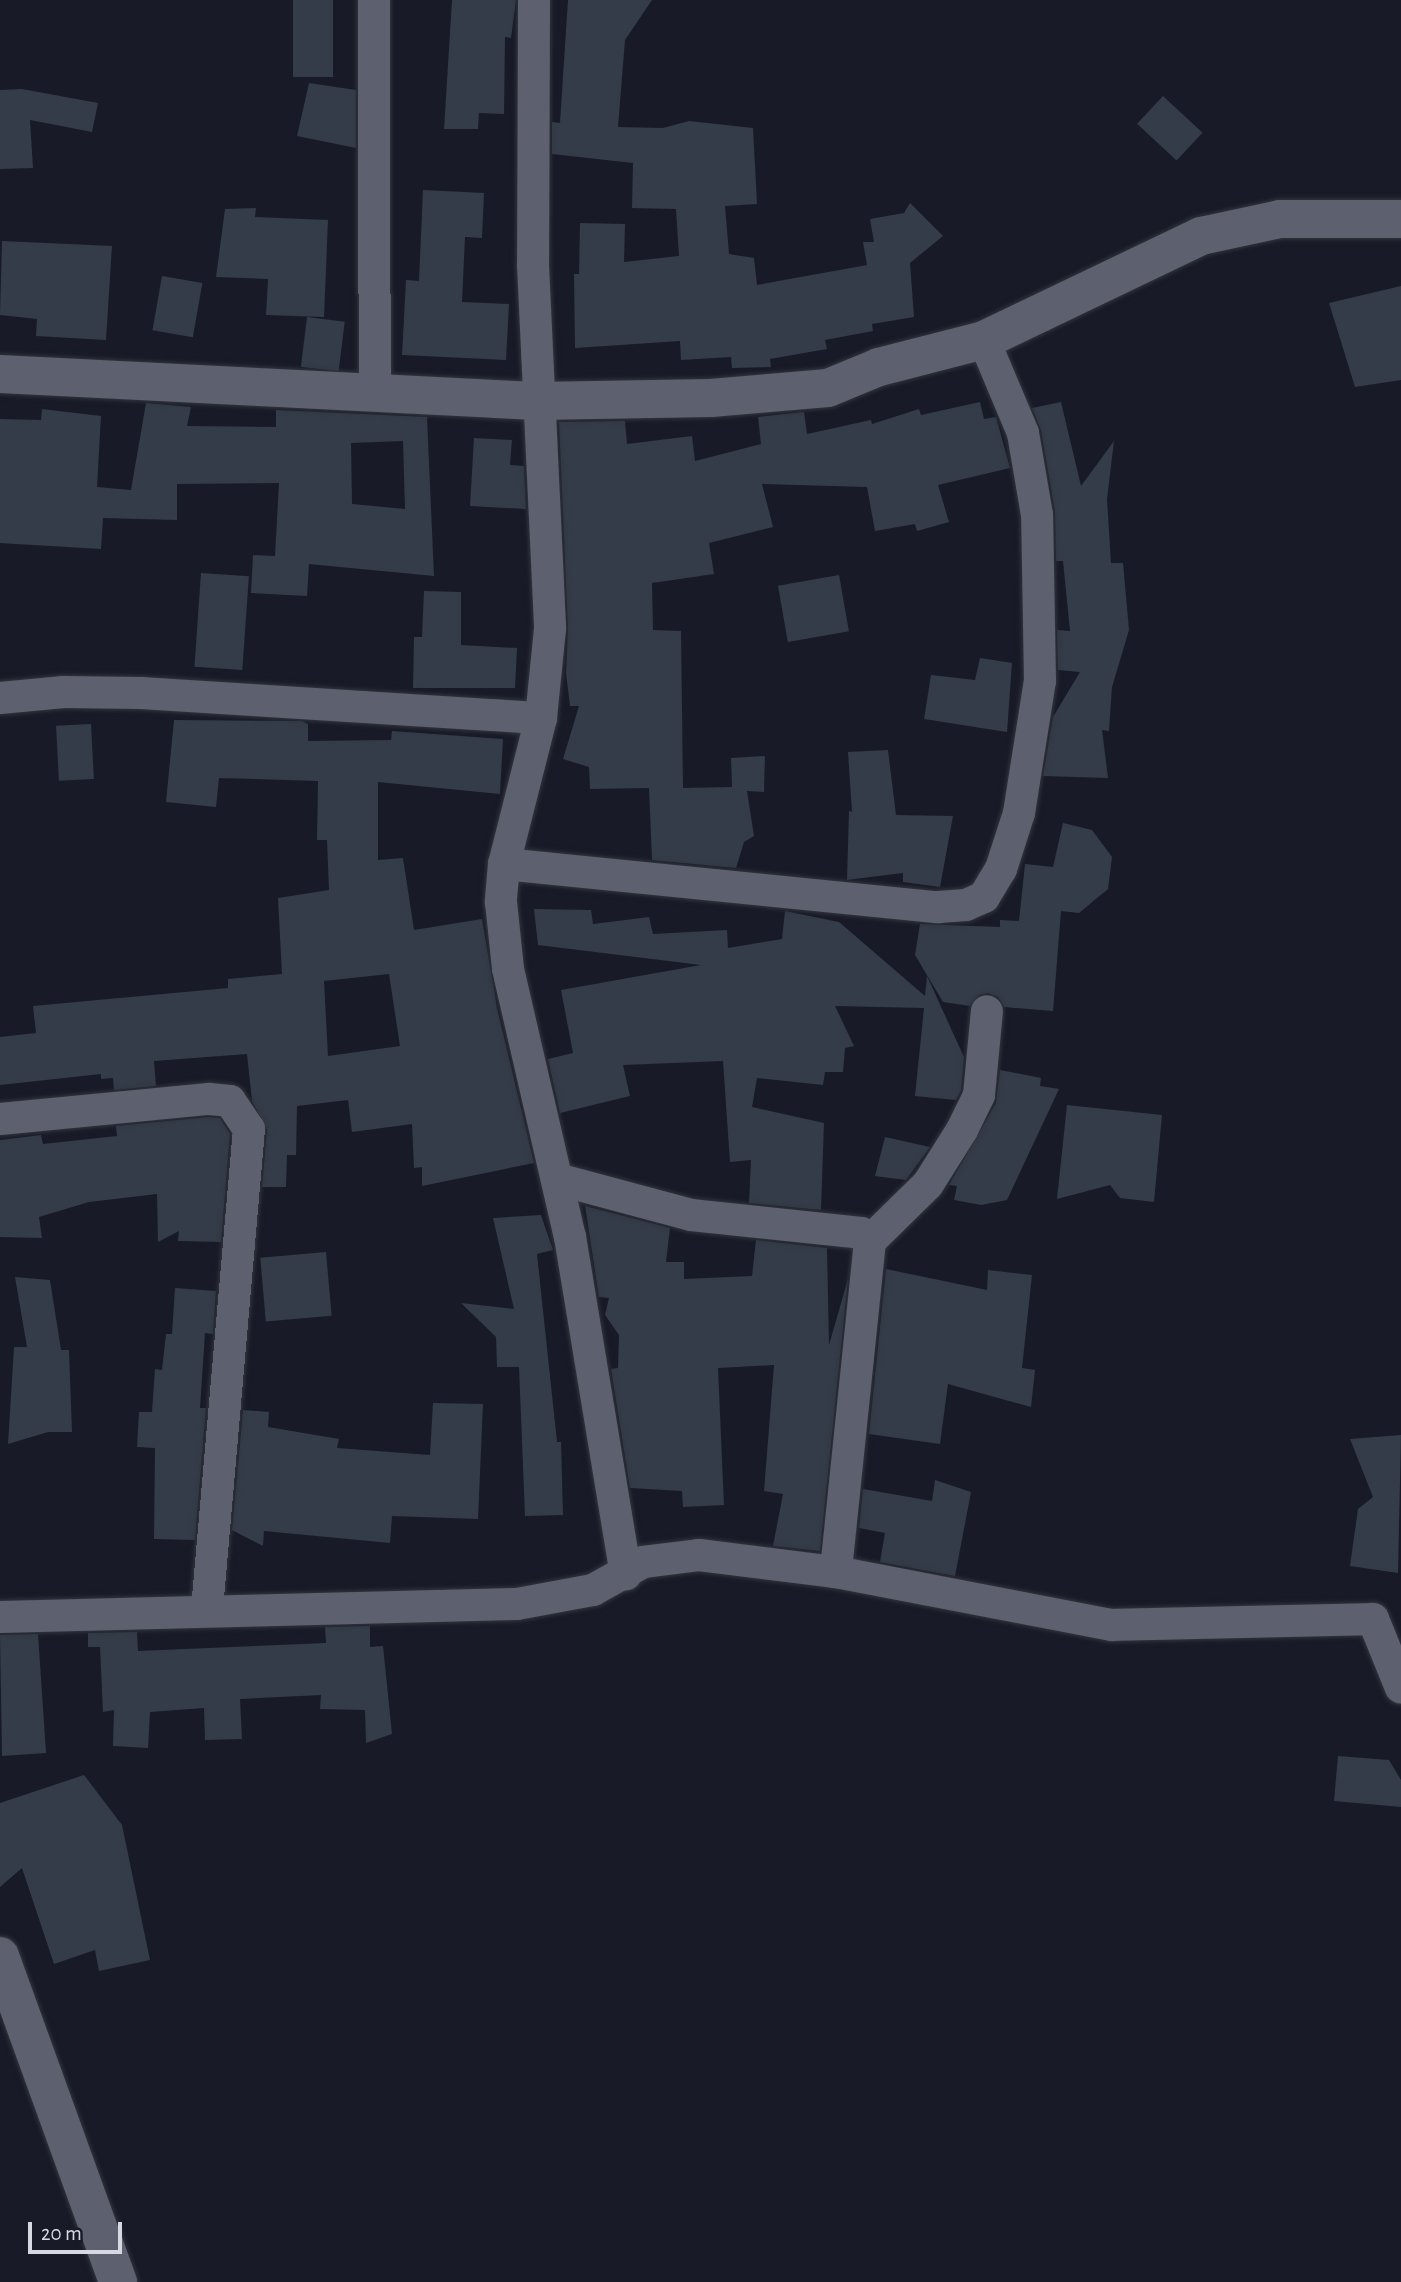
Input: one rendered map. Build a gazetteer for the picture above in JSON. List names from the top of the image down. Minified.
{"scale_bar":"20 m"}
